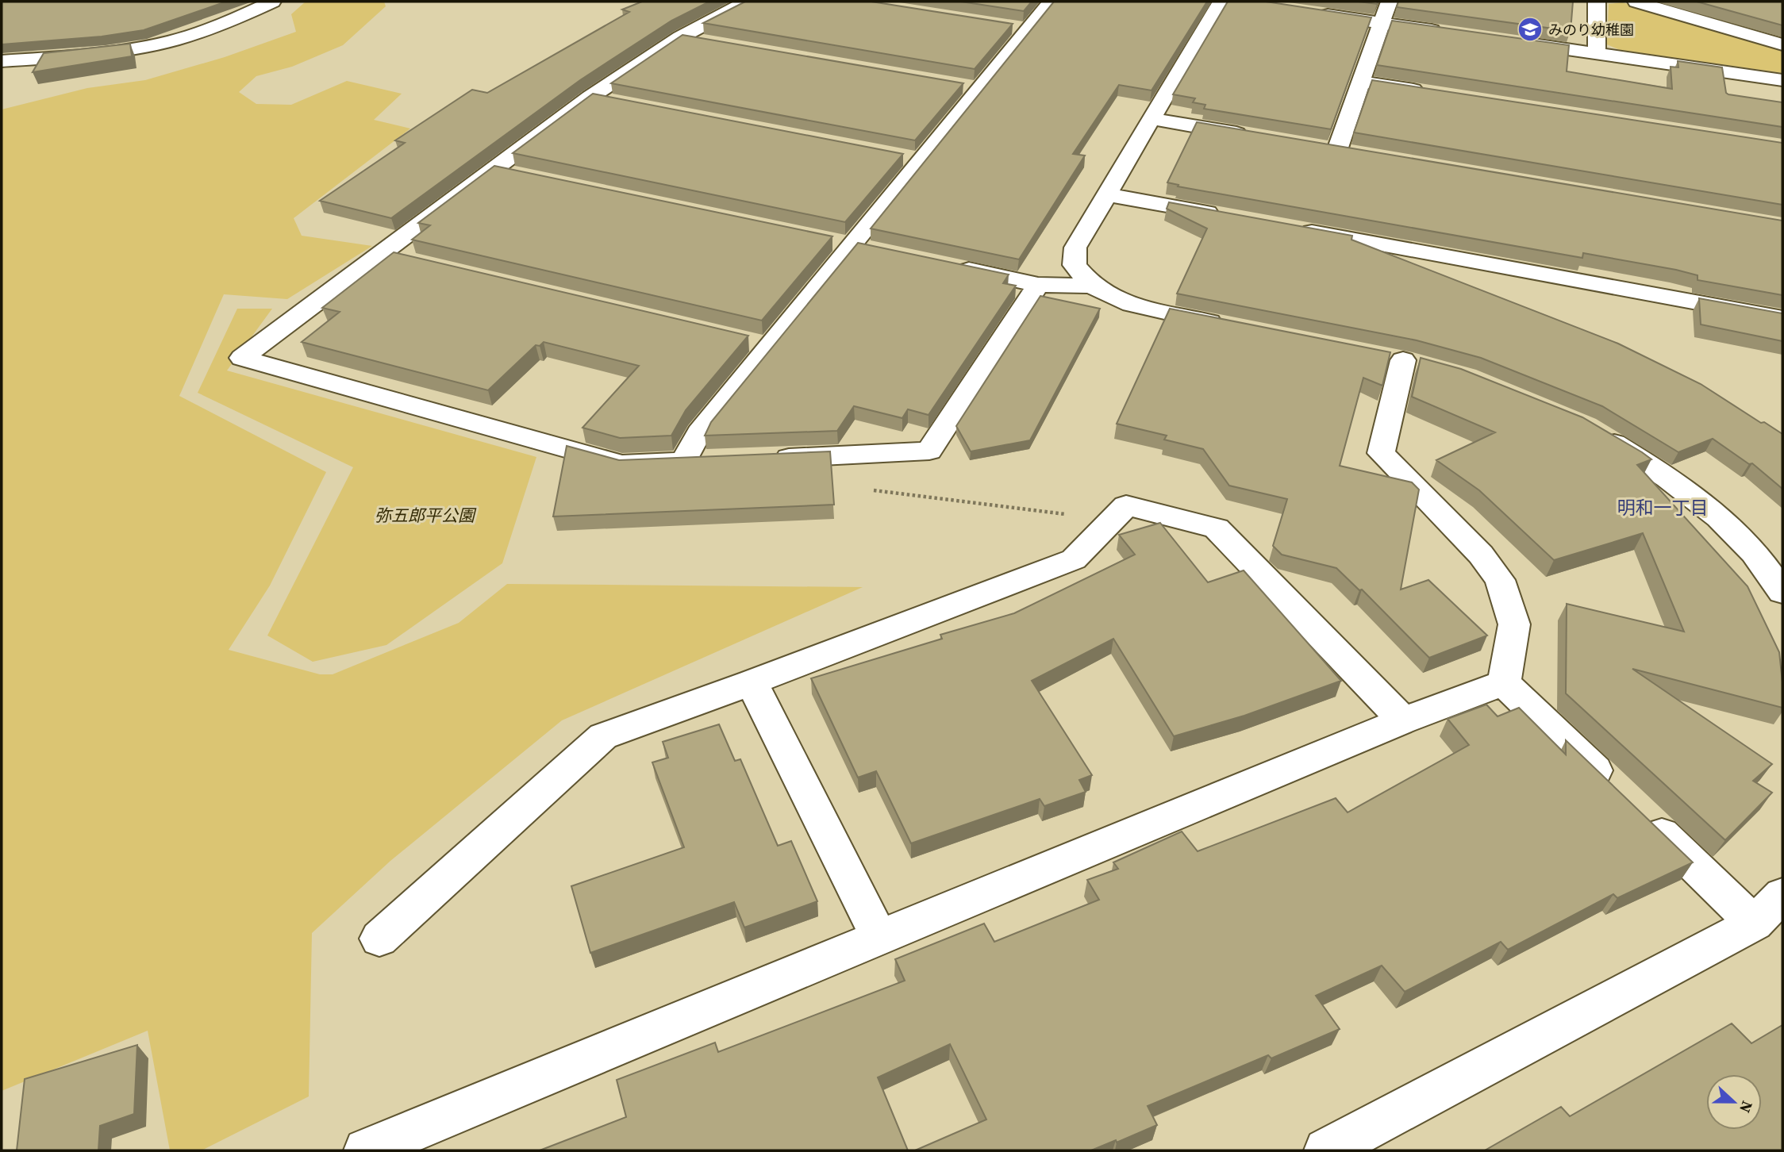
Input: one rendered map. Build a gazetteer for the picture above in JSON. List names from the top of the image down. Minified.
{"districts":["明和一丁目"],"parks":["弥五郎平公園"],"places":{"school or university":["みのり幼稚園"]},"north":"right"}
